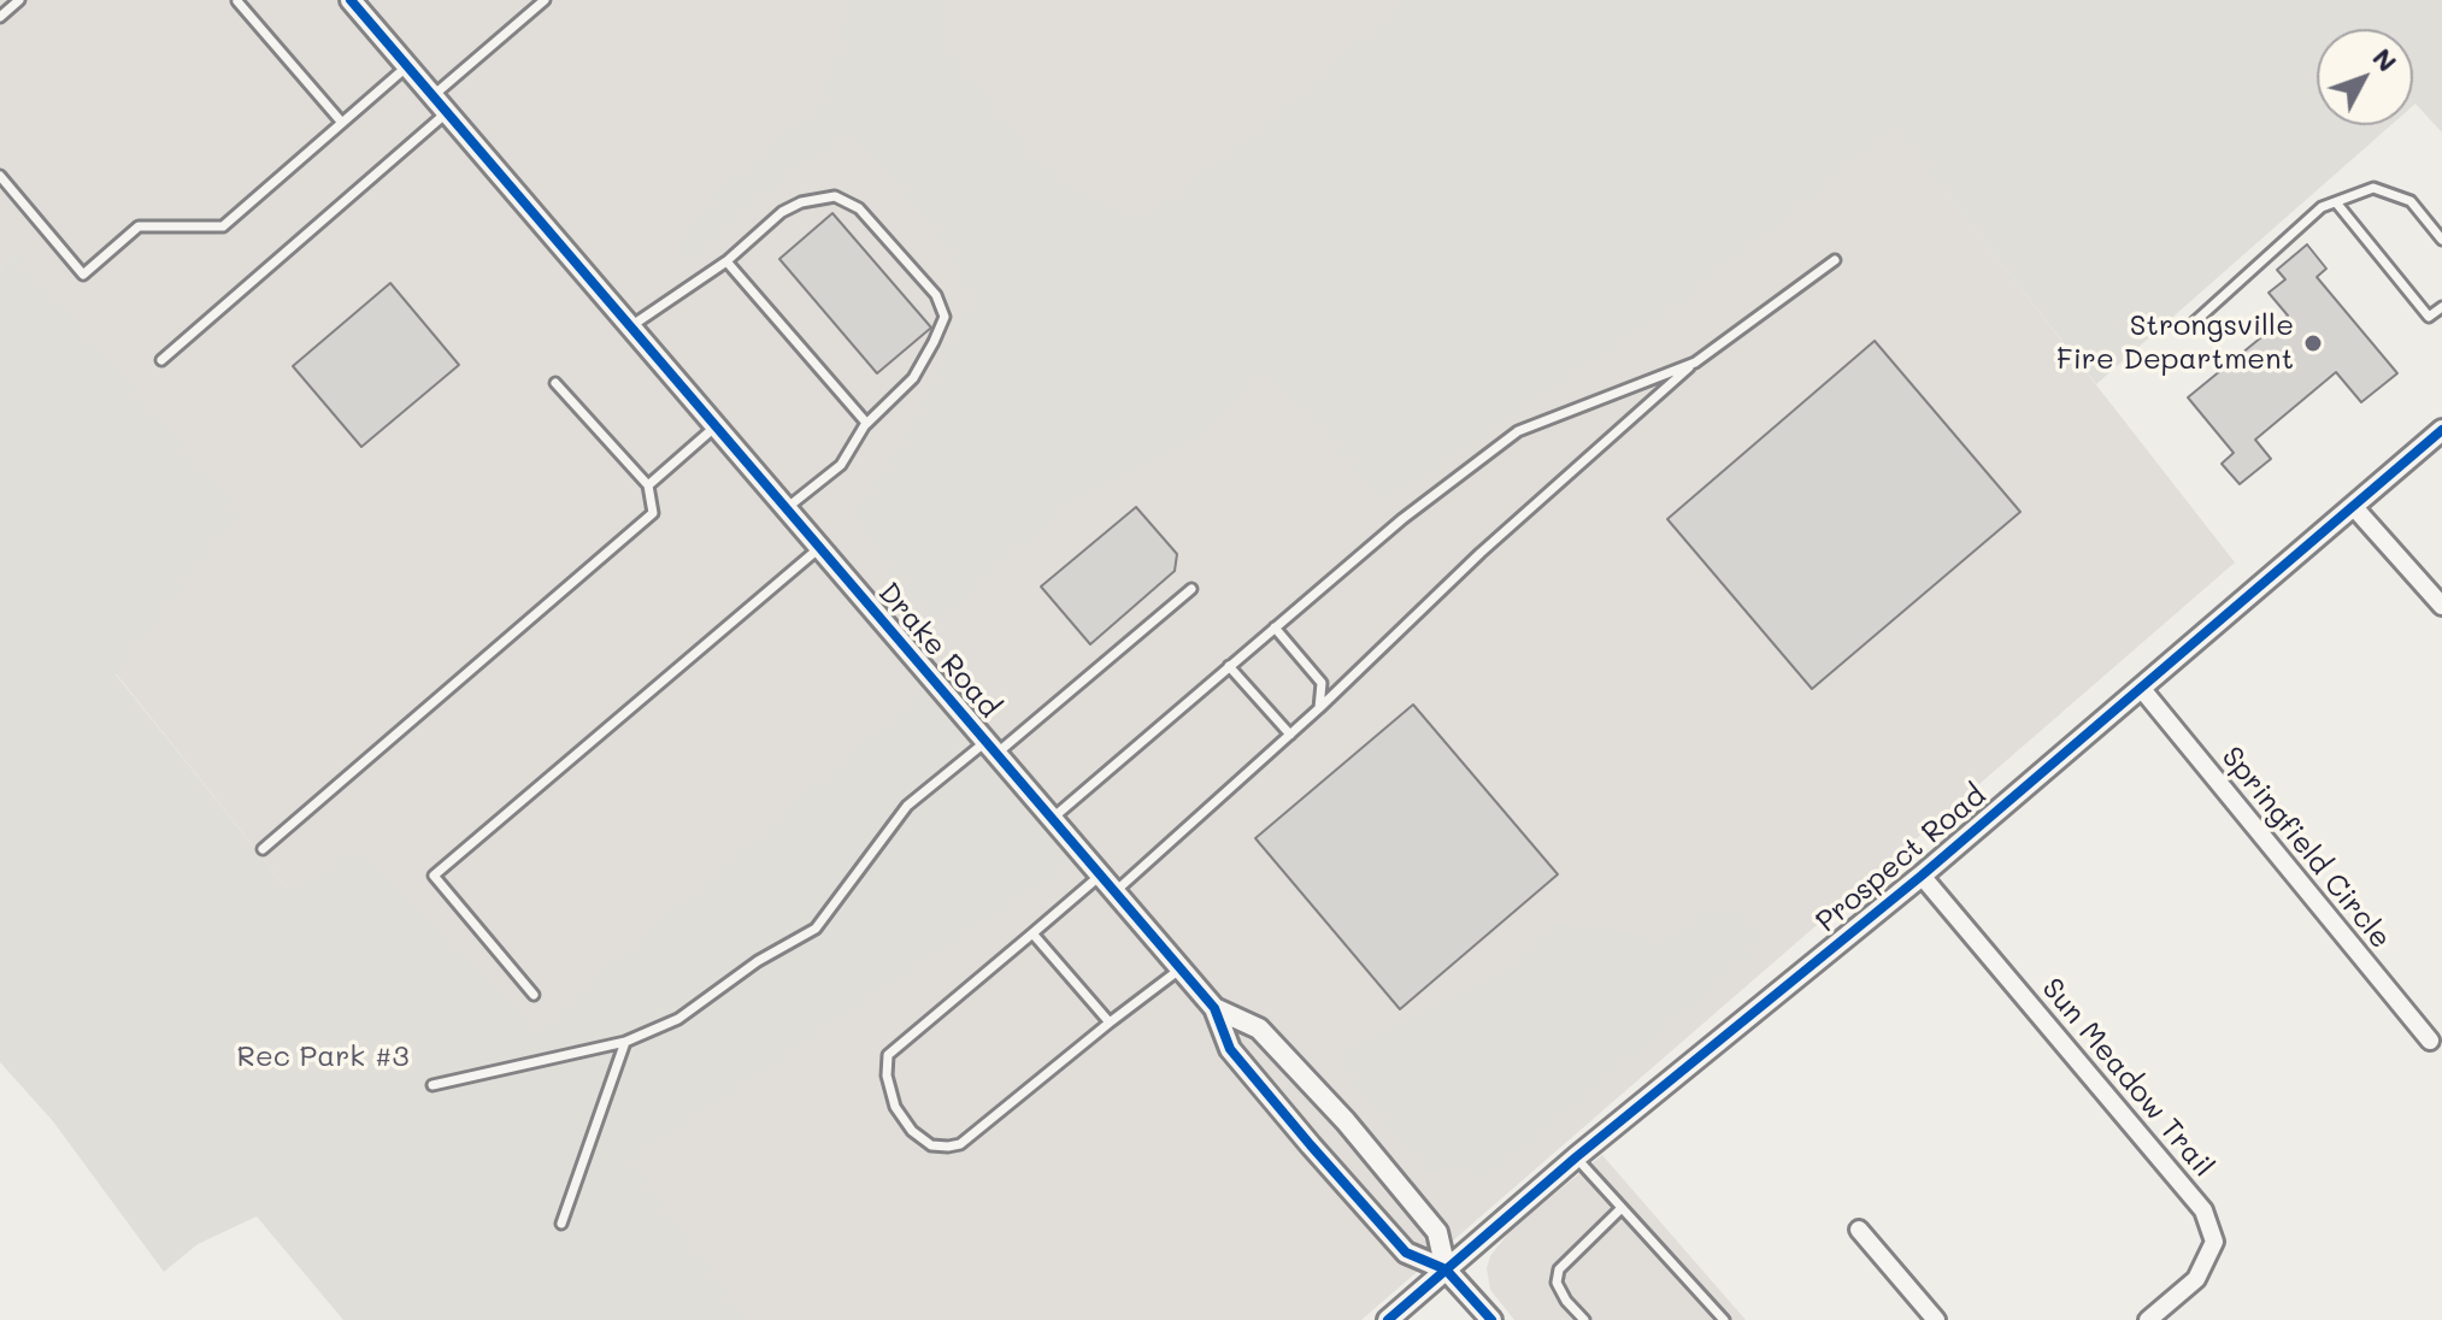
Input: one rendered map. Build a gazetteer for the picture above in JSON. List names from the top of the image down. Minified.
{"streets":{"street":["Drake Road","Springfield Circle","Prospect Road","Sun Meadow Trail"]},"crossings":[["Drake Road","Prospect Road"],["Springfield Circle","Prospect Road"],["Prospect Road","Sun Meadow Trail"]],"parks":["Rec Park #3"],"places":["Strongsville Fire Department"],"north":"top right"}
